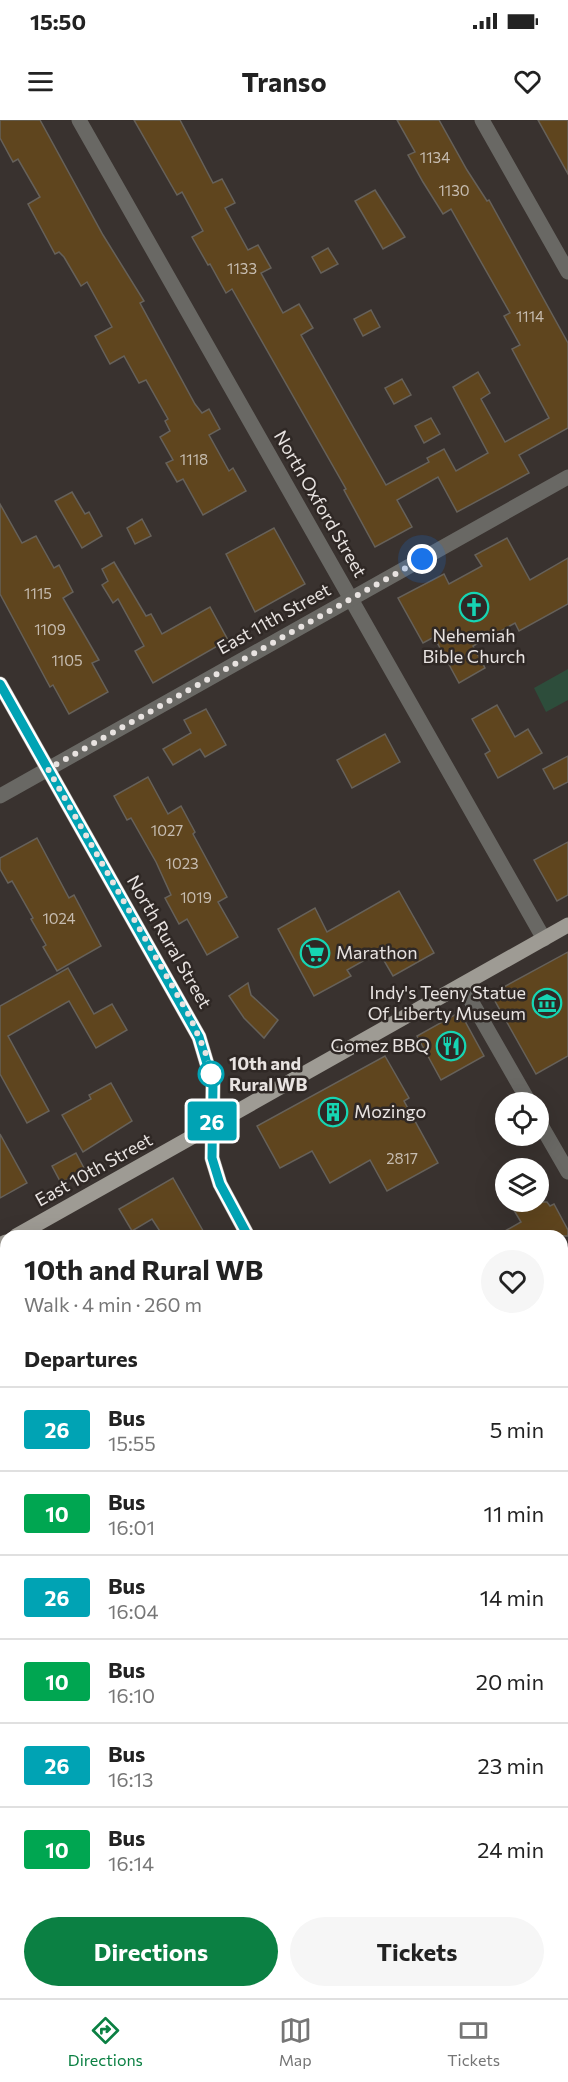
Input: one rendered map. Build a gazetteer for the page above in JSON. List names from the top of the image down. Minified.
{"streets":{"main road":["North Rural Street","East 10th Street"],"street":["North Oxford Street","East 11th Street"]},"crossings":[["North Oxford Street","East 11th Street"],["North Oxford Street","East 10th Street"],["East 11th Street","North Rural Street"],["North Rural Street","East 10th Street"]],"places":{"church":["Nehemiah Bible Church"],"supermarket":["Marathon"],"museum":["Indy's Teeny Statue Of Liberty Museum"],"restaurant":["Gomez BBQ"],"other":["10th and Rural WB"],"building":["Mozingo"]},"lines":["bus line 26"],"house_numbers":["1134","1130","1133","1114","1118","1115","1109","1105","1027","1023","1019","1024","2817"],"page":{"status":"15:50","header":"Transo","on_map":"26","heading":[["10th and Rural WB","Walk · 4 min · 260 m"],"Departures"],"list":[{"mark":"26","name":"Bus","note":"15:55","value":"5 min"},{"mark":"10","name":"Bus","note":"16:01","value":"11 min"},{"mark":"26","name":"Bus","note":"16:04","value":"14 min"},{"mark":"10","name":"Bus","note":"16:10","value":"20 min"},{"mark":"26","name":"Bus","note":"16:13","value":"23 min"},{"mark":"10","name":"Bus","note":"16:14","value":"24 min"}],"buttons":["Directions","Tickets"],"tabs":["Directions","Map","Tickets"]}}
